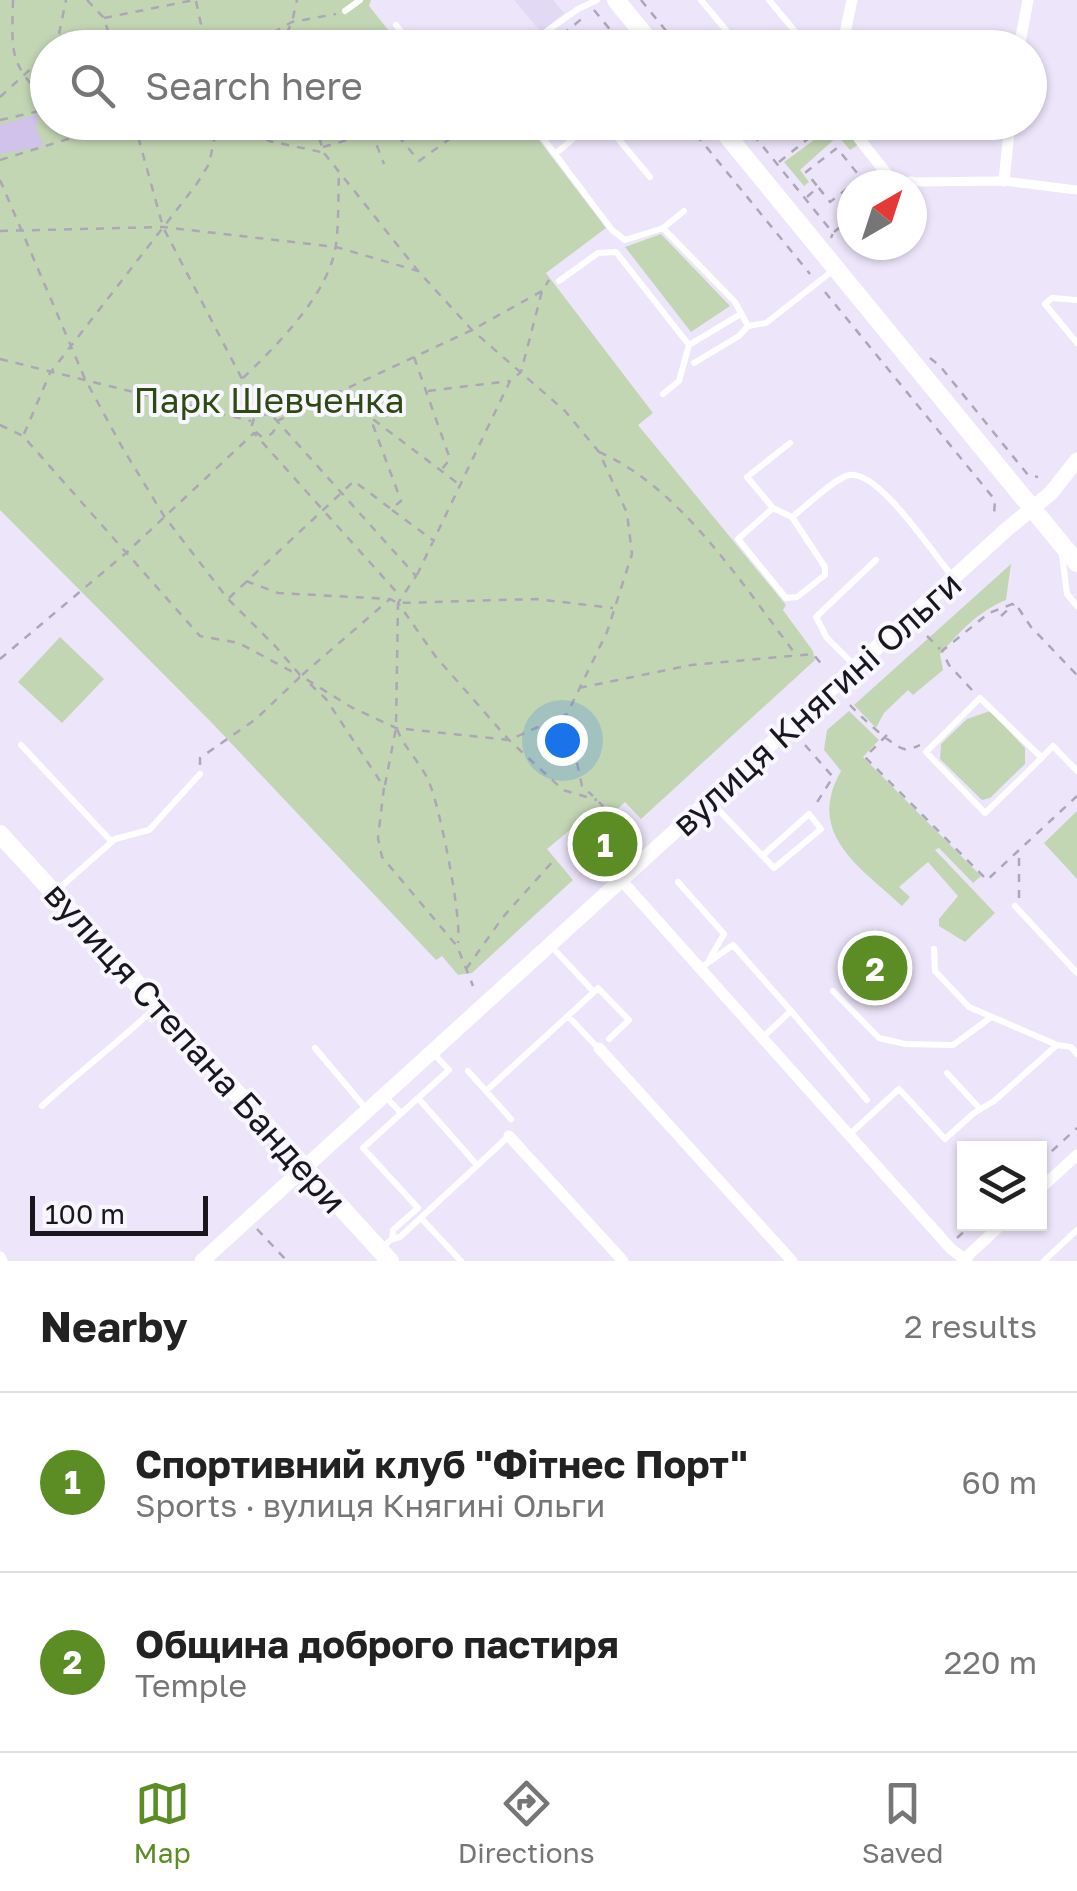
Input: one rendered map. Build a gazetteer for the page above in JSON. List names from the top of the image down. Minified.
{"streets":{"main road":["вулиця Степана Бандери"],"street":["вулиця Княгині Ольги"]},"crossings":[["вулиця Княгині Ольги","вулиця Степана Бандери"]],"parks":["Парк Шевченка"],"scale_bar":"100 m","north":"top right","page":{"search":"Search here","pins":["1","2"],"scale":"100 m","heading":["Nearby","2 results"],"list":[{"mark":"1","name":"Спортивний клуб \"Фітнес Порт\"","note":"Sports · вулиця Княгині Ольги","value":"60 m"},{"mark":"2","name":"Община доброго пастиря","note":"Temple","value":"220 m"}],"nav":["Map","Directions","Saved"]}}
